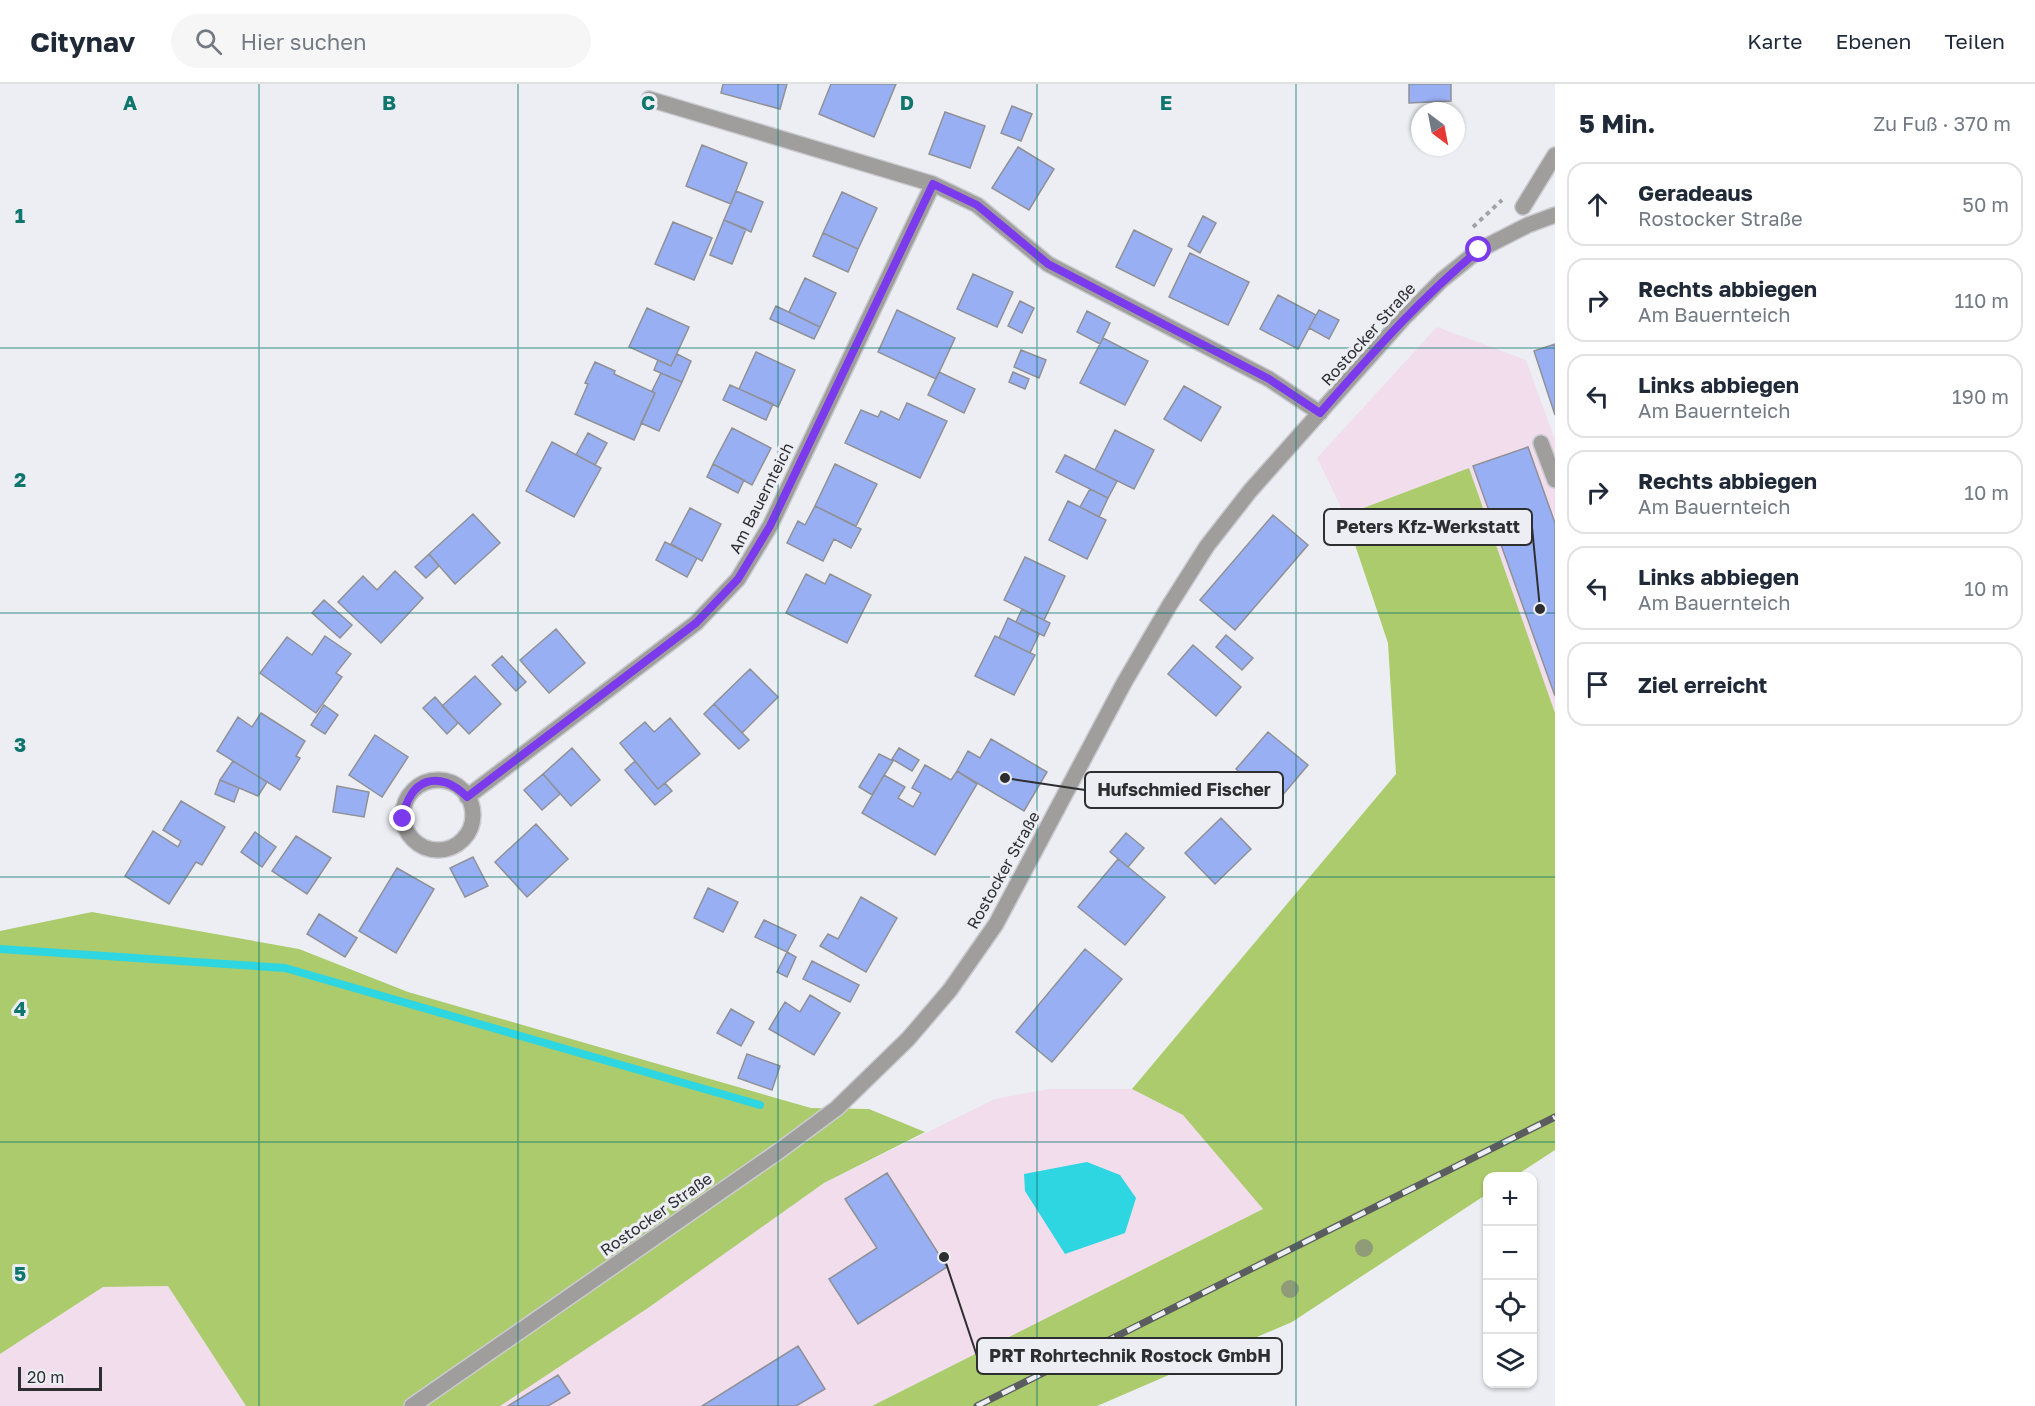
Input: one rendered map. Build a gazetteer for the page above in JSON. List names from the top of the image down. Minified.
{"streets":{"street":["Rostocker Straße","Am Bauernteich"]},"places":["Peters Kfz-Werkstatt","Hufschmied Fischer","PRT Rohrtechnik Rostock GmbH"],"scale_bar":"20 m","north":"bottom right","page":{"header":"Citynav","search":"Hier suchen","nav":["Karte","Ebenen","Teilen"],"heading":["5 Min.","Zu Fuß · 370 m"],"list":[["Geradeaus","Rostocker Straße","50 m"],["Rechts abbiegen","Am Bauernteich","110 m"],["Links abbiegen","Am Bauernteich","190 m"],["Rechts abbiegen","Am Bauernteich","10 m"],["Links abbiegen","Am Bauernteich","10 m"],"Ziel erreicht"],"map_buttons":["+","−"],"scale":"20 m"},"grid":{"columns":["A","B","C","D","E"],"rows":["1","2","3","4","5"]}}
